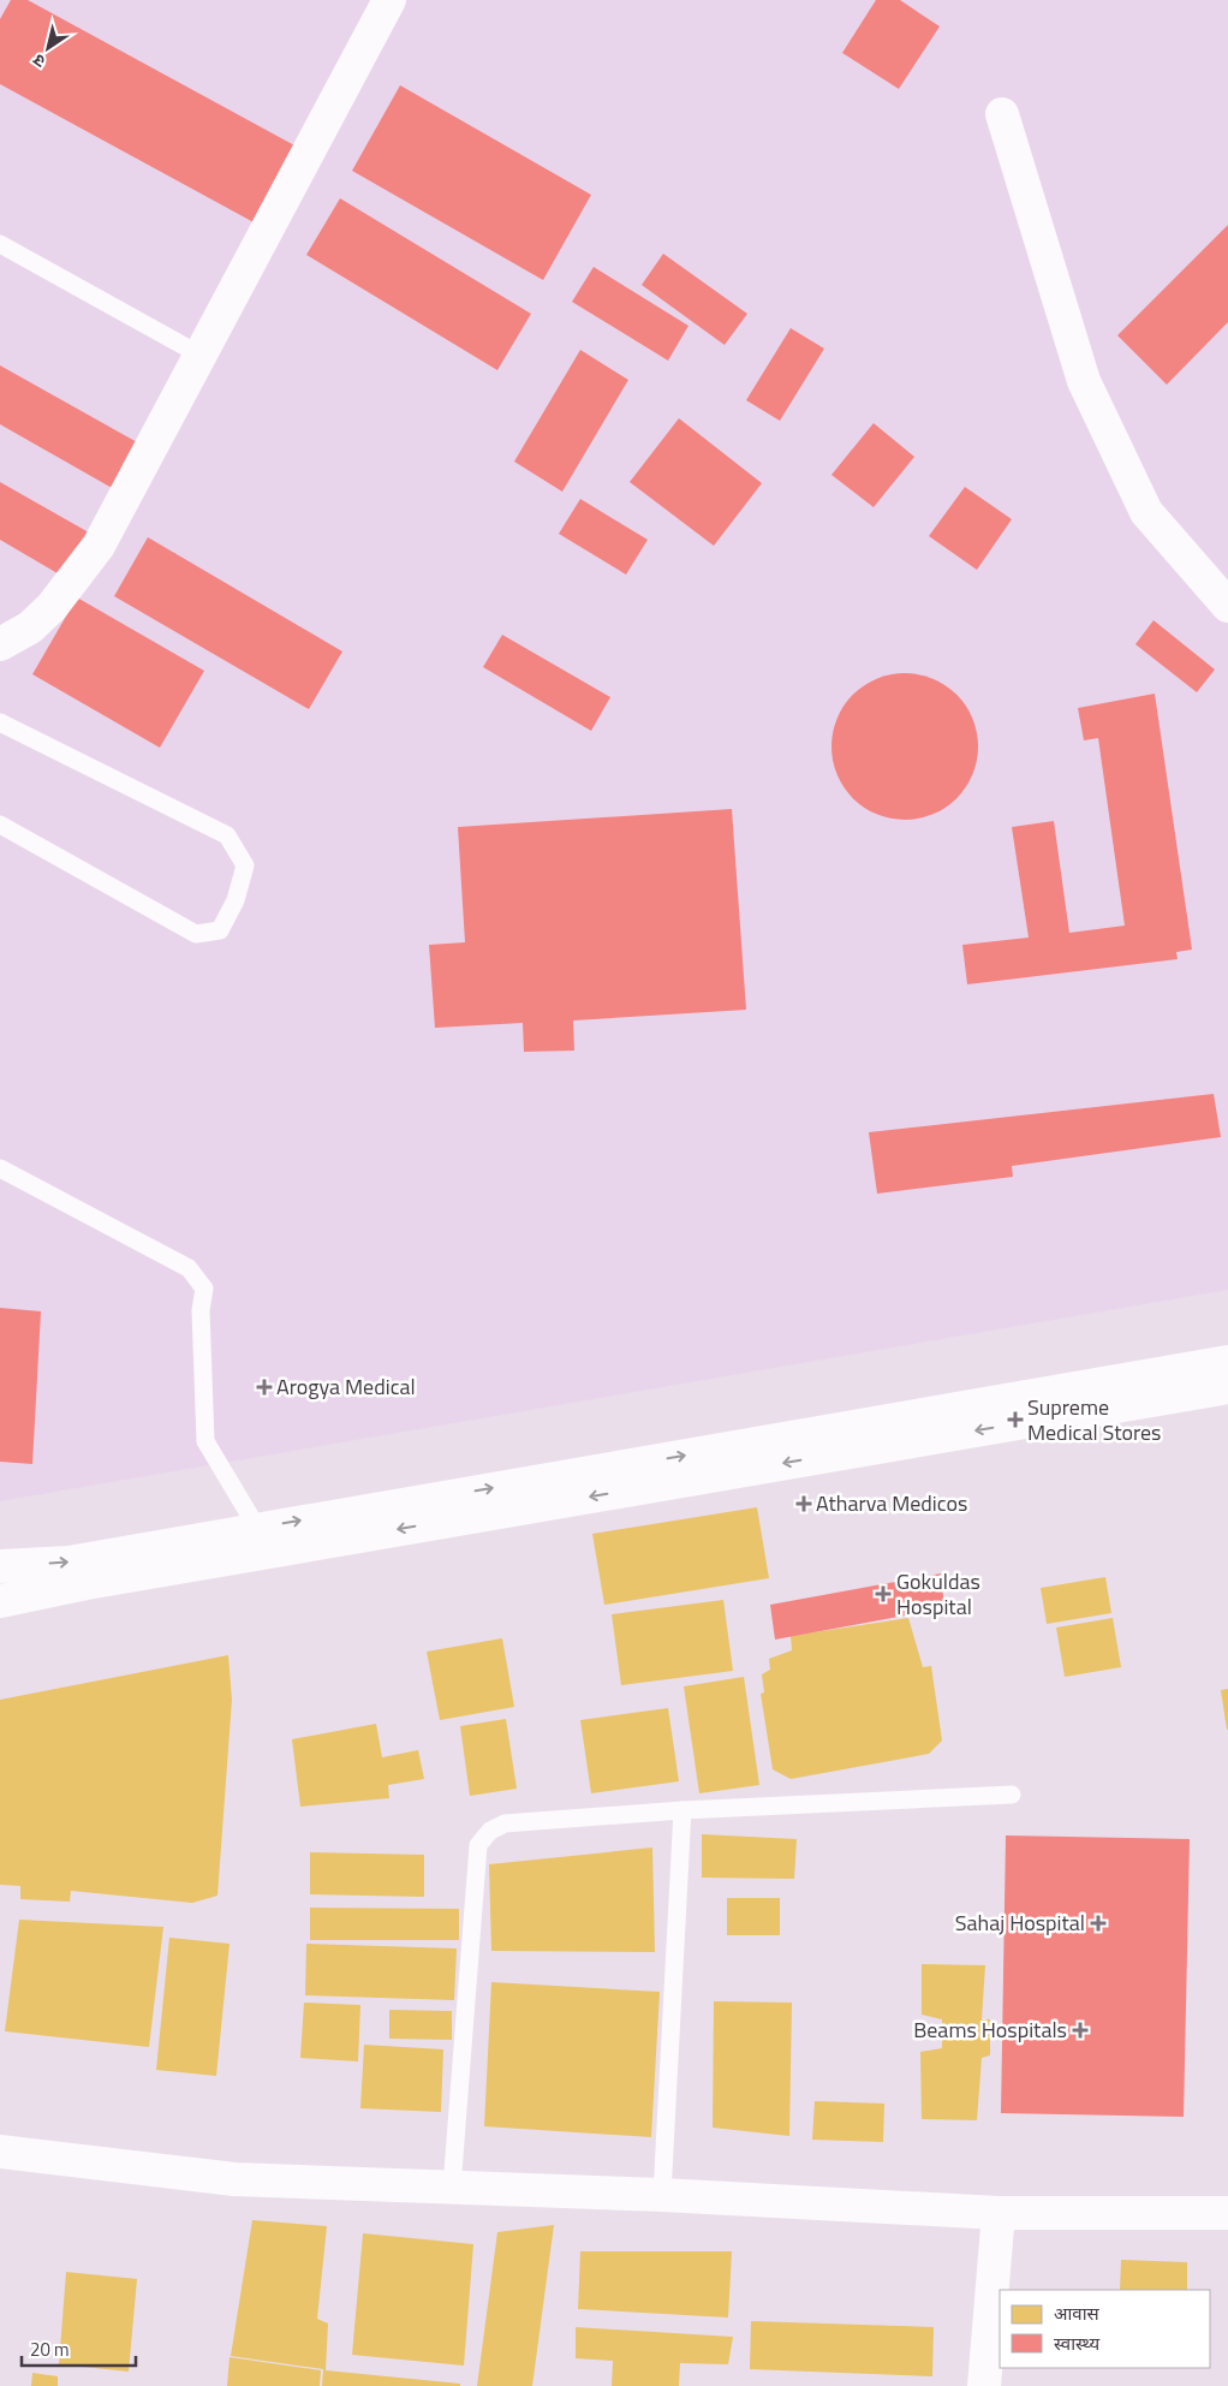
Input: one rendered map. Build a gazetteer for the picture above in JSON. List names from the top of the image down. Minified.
{"places":{"health":["Arogya Medical","Supreme Medical Stores","Atharva Medicos","Gokuldas Hospital","Sahaj Hospital","Beams Hospitals"]},"legend":["आवास","स्वास्थ्य"],"scale_bar":"20 m","north":"bottom left"}
